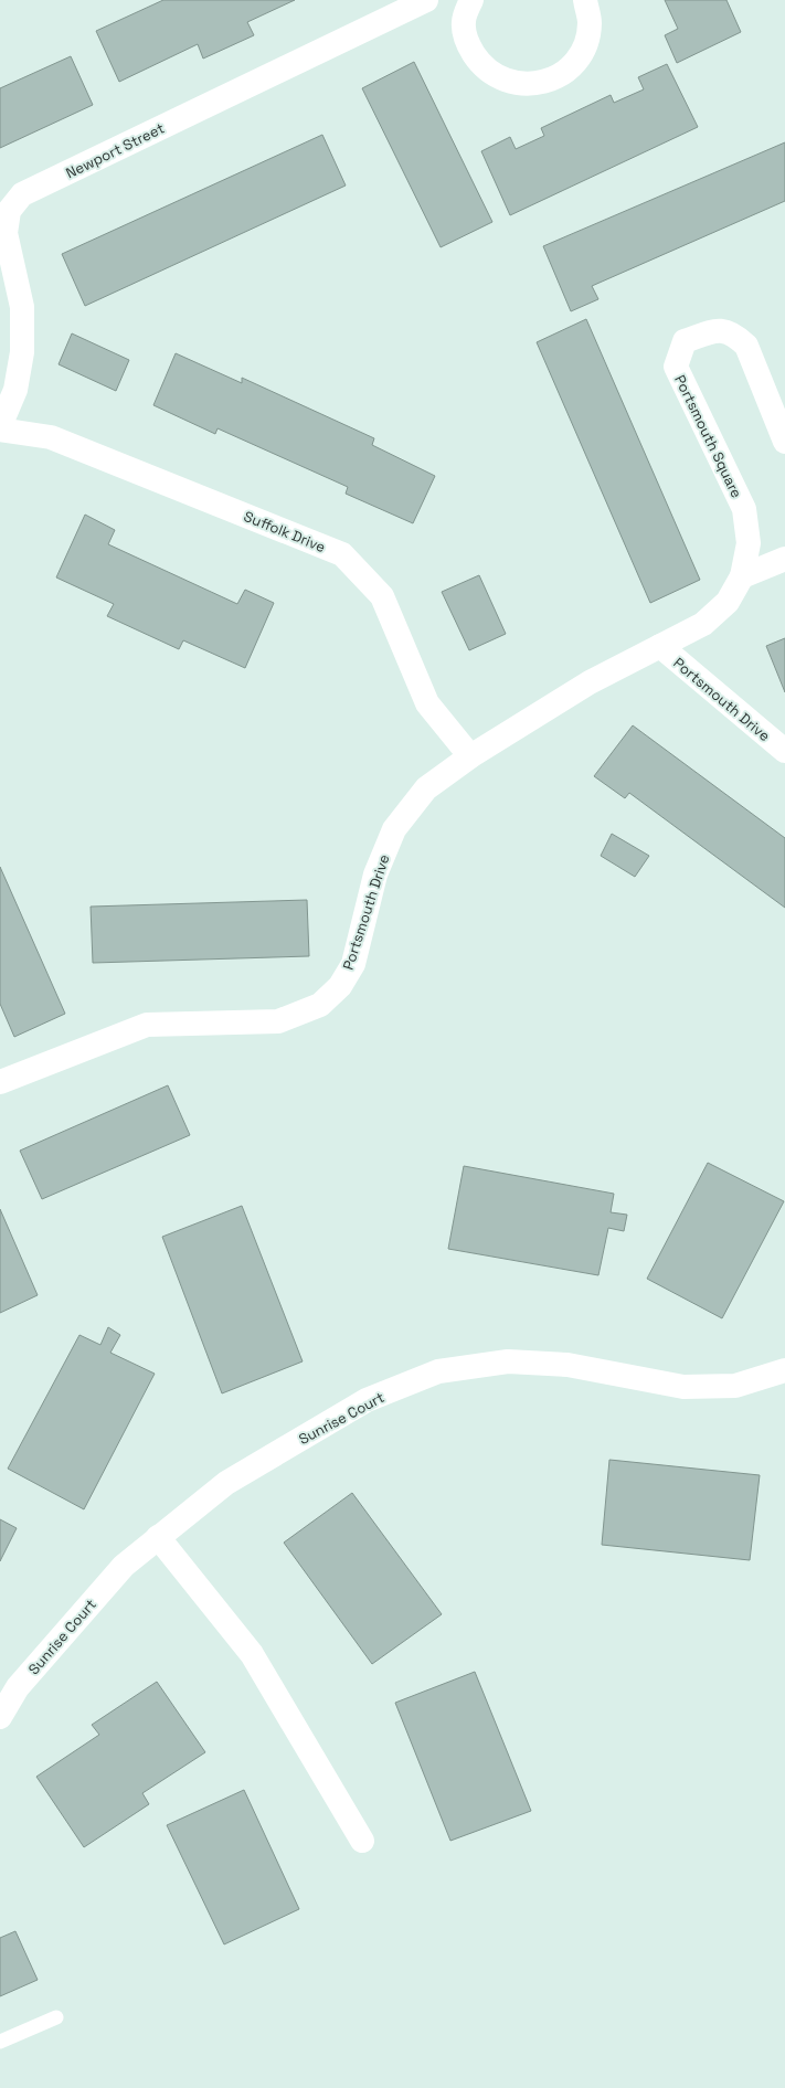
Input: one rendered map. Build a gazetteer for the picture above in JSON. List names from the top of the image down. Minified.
{"streets":{"street":["Newport Street","Portsmouth Square","Suffolk Drive","Portsmouth Drive","Sunrise Court"]},"crossings":[["Newport Street","Suffolk Drive"],["Portsmouth Square","Portsmouth Drive"],["Suffolk Drive","Portsmouth Drive"]]}
